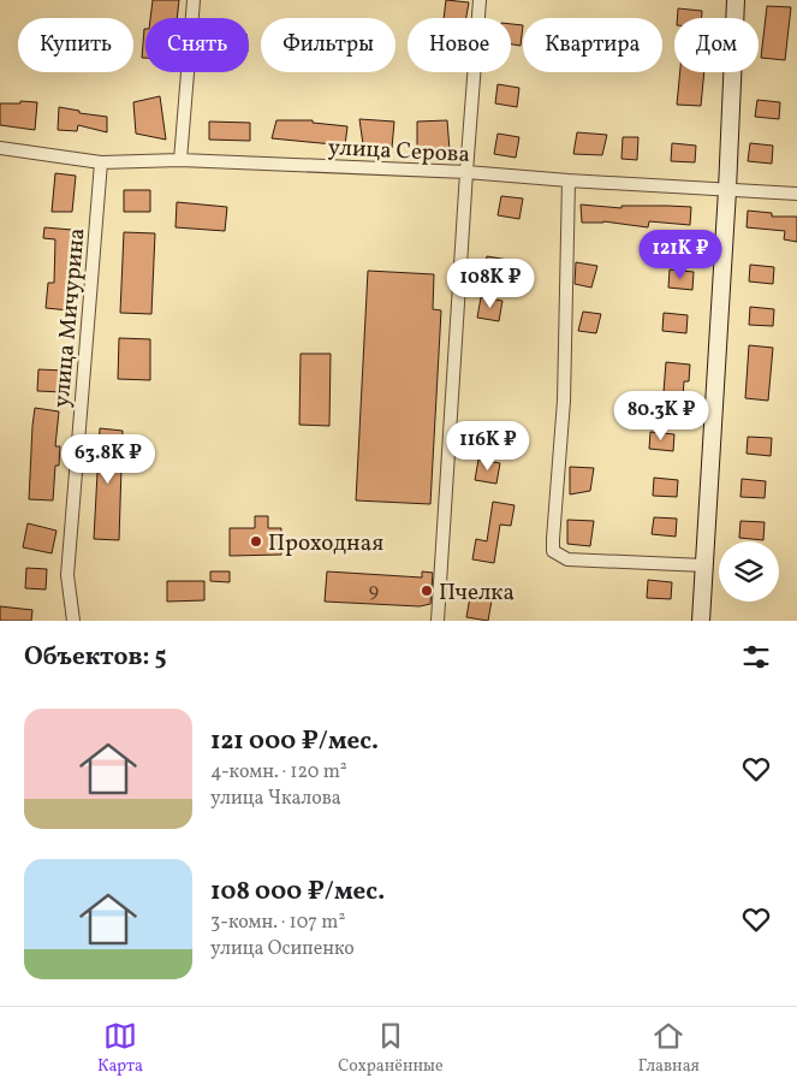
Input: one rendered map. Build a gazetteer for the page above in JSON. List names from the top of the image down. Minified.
{"streets":{"street":["улица Серова","улица Мичурина"]},"crossings":[["улица Серова","улица Мичурина"]],"places":["Проходная","Пчелка"],"house_numbers":["9"],"page":{"chip":["Купить","Снять","Фильтры","Новое","Квартира","Дом"],"price":["121K ₽","108K ₽","80.3K ₽","116K ₽","63.8K ₽"],"heading":"Объектов: 5","list":[{"name":"121 000 ₽/мес.","note":"4-комн. · 120 m² · улица Чкалова"},{"name":"108 000 ₽/мес.","note":"3-комн. · 107 m² · улица Осипенко"}],"tabs":["Карта","Сохранённые","Главная"]}}
